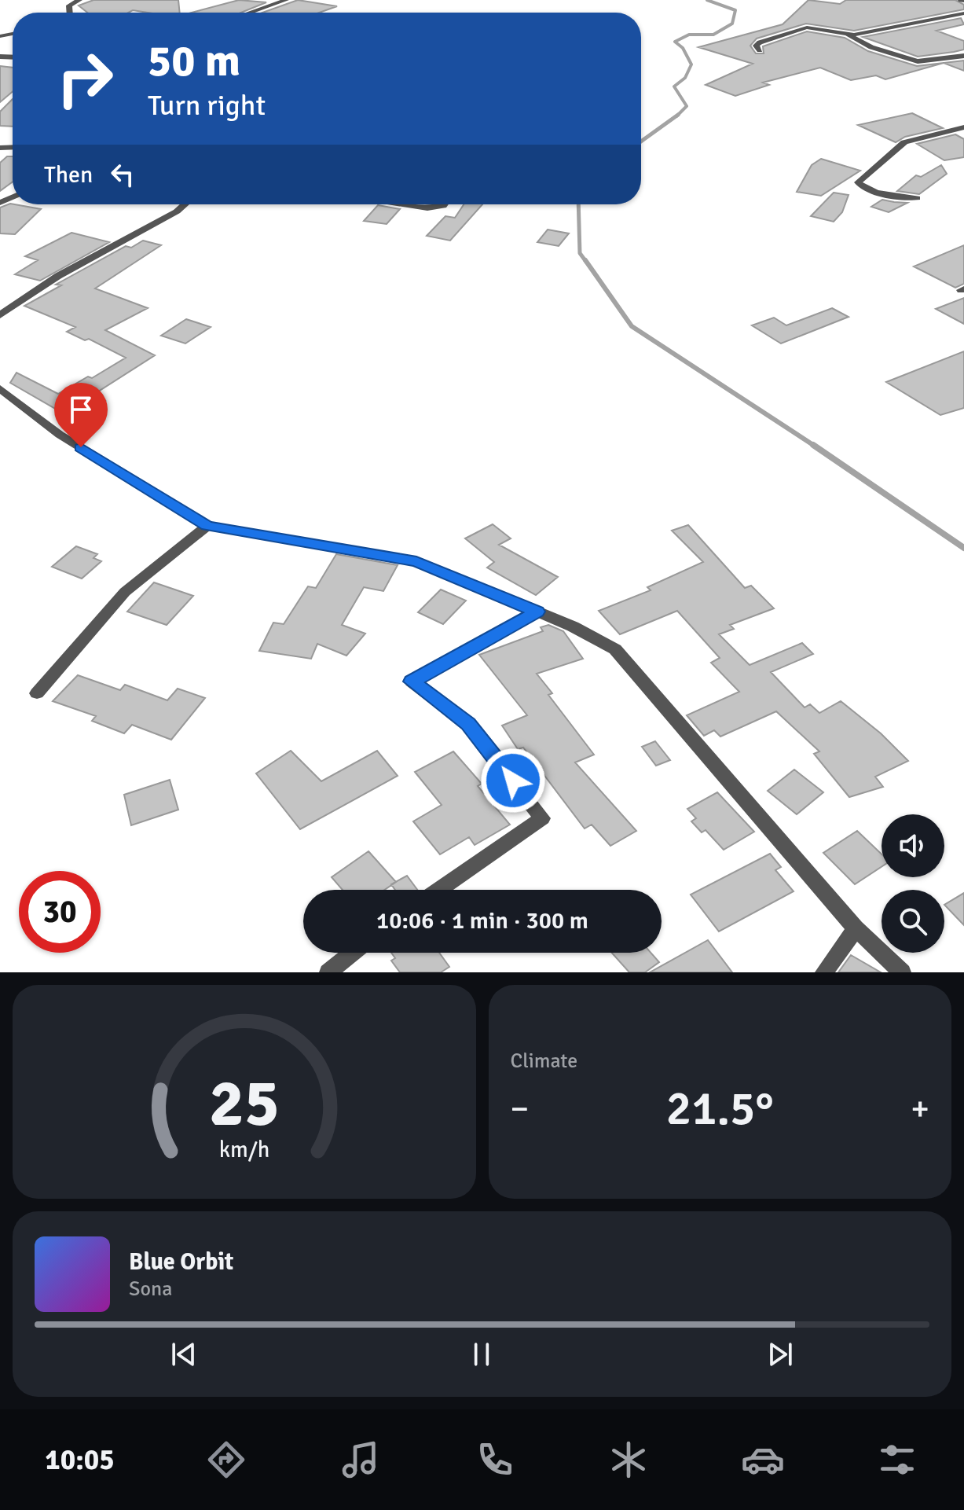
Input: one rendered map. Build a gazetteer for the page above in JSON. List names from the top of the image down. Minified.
{"page":{"turn":["50 m","Turn right"],"then":"Then","limit":"30","trip":"10:06 · 1 min · 300 m","tile":"Climate","heat":["−","21.5°","+"],"song":["Blue Orbit","Sona"],"tabs":"10:05","gauge":["25","km/h"]}}
